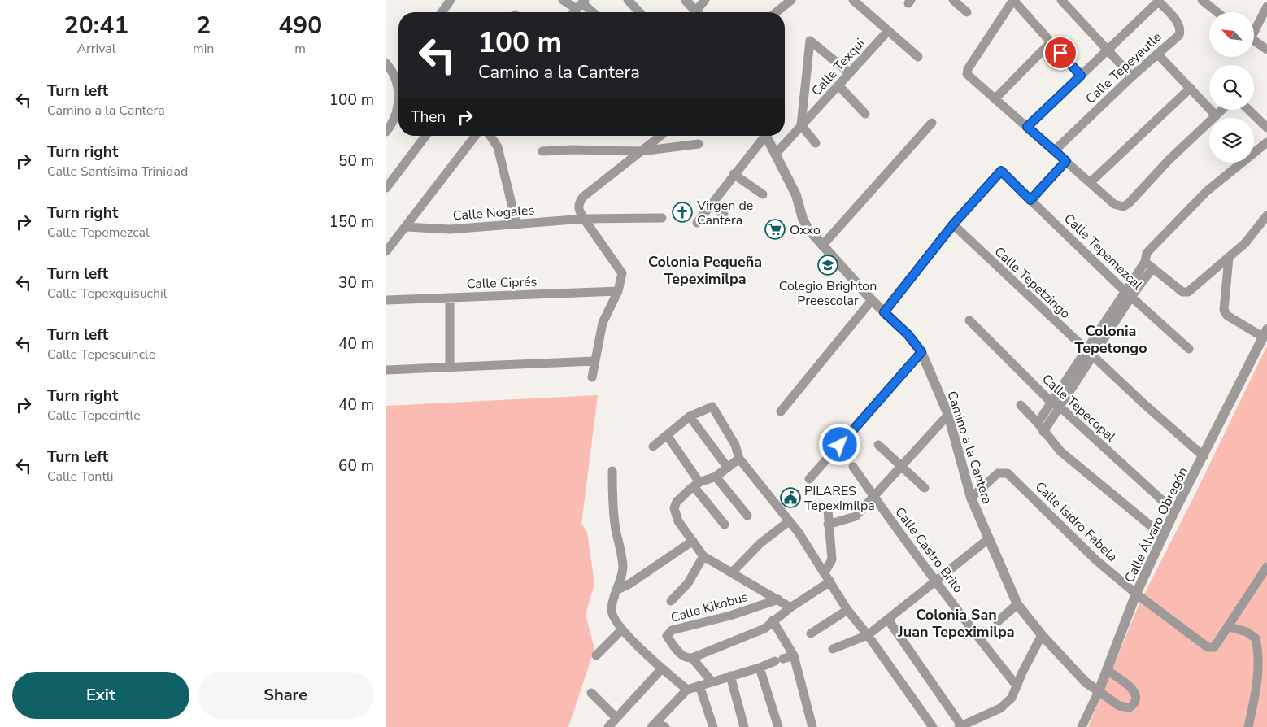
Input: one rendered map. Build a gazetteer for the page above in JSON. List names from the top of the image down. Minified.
{"streets":{"street":["Calle Texqui","Calle Tepeyautle","Calle Nogales","Calle Tepemezcal","Calle Ciprés","Calle Tepetzingo","Calle Tepecopal","Camino a la Cantera","Calle Isidro Fabela","Calle Álvaro Obregón","Calle Castro Brito","Calle Kikobus"]},"crossings":[["Calle Texqui","Camino a la Cantera"],["Calle Tepemezcal","Calle Tepetzingo"],["Calle Tepetzingo","Calle Álvaro Obregón"],["Calle Tepecopal","Calle Álvaro Obregón"],["Camino a la Cantera","Calle Isidro Fabela"],["Camino a la Cantera","Calle Álvaro Obregón"],["Calle Isidro Fabela","Calle Álvaro Obregón"]],"districts":["Colonia Pequeña Tepeximilpa","Colonia Tepetongo","Colonia San Juan Tepeximilpa"],"places":{"church":["Virgen de Cantera"],"supermarket":["Oxxo"],"school or university":["Colegio Brighton Preescolar"],"public building":["PILARES Tepeximilpa"]},"north":"top left","page":{"eta":["20:41","Arrival","2","min","490","m"],"turn":["100 m","Camino a la Cantera"],"list":[{"name":"Turn left","note":"Camino a la Cantera","value":"100 m"},{"name":"Turn right","note":"Calle Santísima Trinidad","value":"50 m"},{"name":"Turn right","note":"Calle Tepemezcal","value":"150 m"},{"name":"Turn left","note":"Calle Tepexquisuchil","value":"30 m"},{"name":"Turn left","note":"Calle Tepescuincle","value":"40 m"},{"name":"Turn right","note":"Calle Tepecintle","value":"40 m"},{"name":"Turn left","note":"Calle Tontli","value":"60 m"}],"then":"Then","buttons":["Exit","Share"]}}
